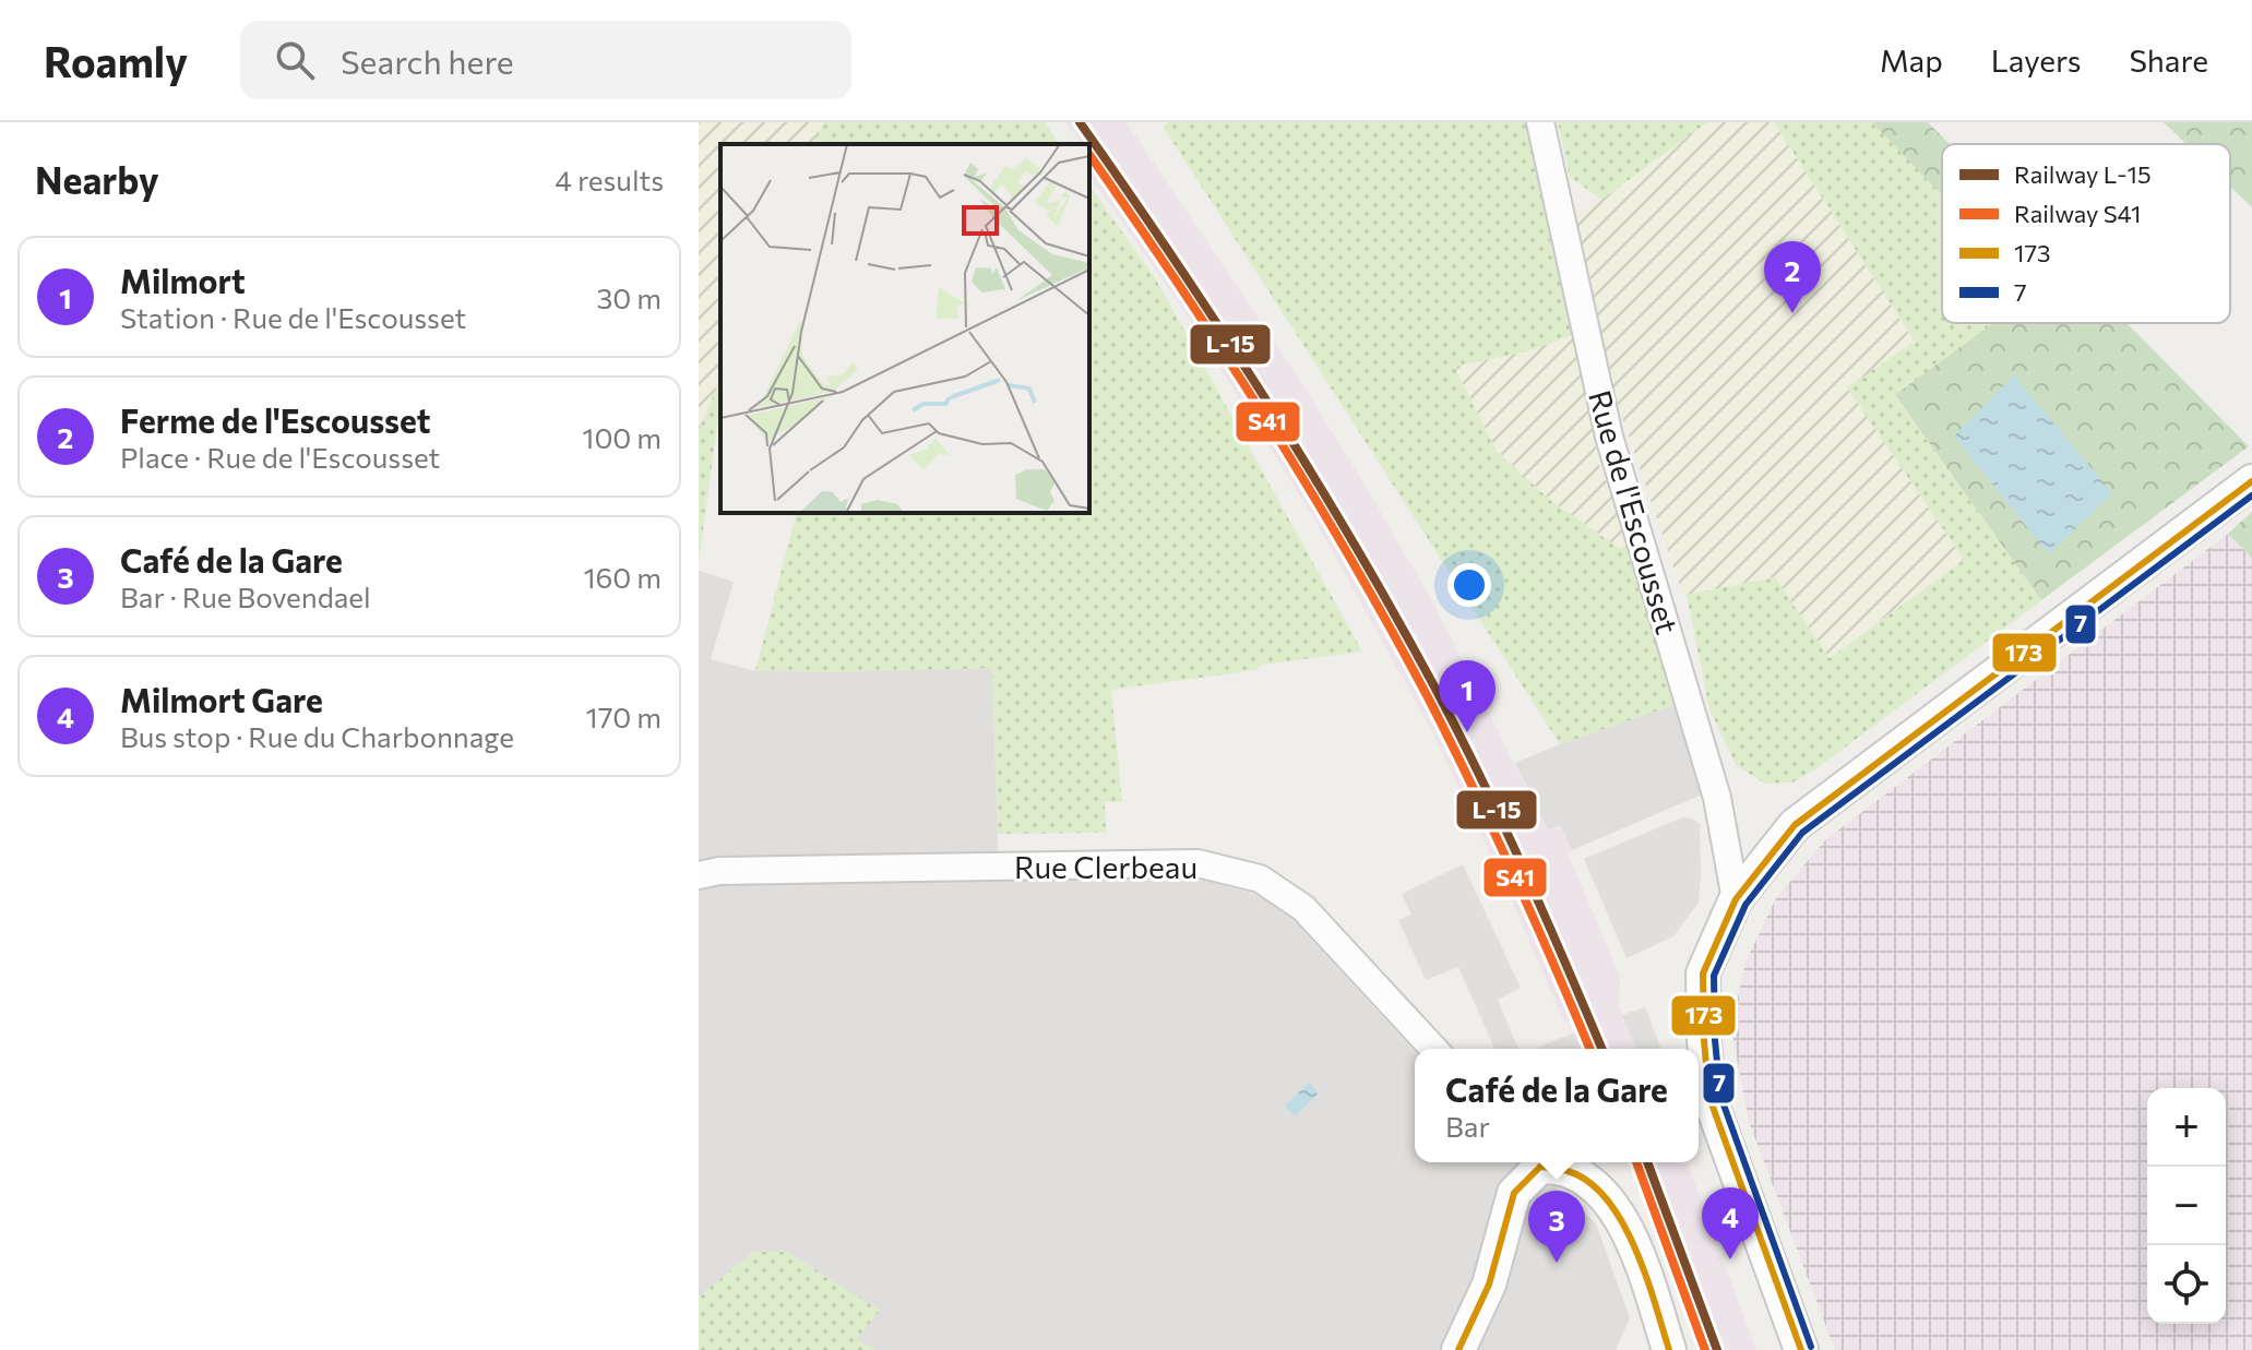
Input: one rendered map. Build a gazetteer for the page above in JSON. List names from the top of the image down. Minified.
{"streets":{"street":["Rue de l'Escousset","Rue Clerbeau"]},"lines":["rail line L-15","rail line S41","transit line 173","transit line 7"],"legend":["Railway L-15","Railway S41","173","7"],"page":{"header":"Roamly","search":"Search here","nav":["Map","Layers","Share"],"heading":["Nearby","4 results"],"list":[{"mark":"1","name":"Milmort","note":"Station · Rue de l'Escousset","value":"30 m"},{"mark":"2","name":"Ferme de l'Escousset","note":"Place · Rue de l'Escousset","value":"100 m"},{"mark":"3","name":"Café de la Gare","note":"Bar · Rue Bovendael","value":"160 m"},{"mark":"4","name":"Milmort Gare","note":"Bus stop · Rue du Charbonnage","value":"170 m"}],"pins":["2","1","4","3"],"popup":["Café de la Gare","Bar"],"map_buttons":["+","−"]}}
